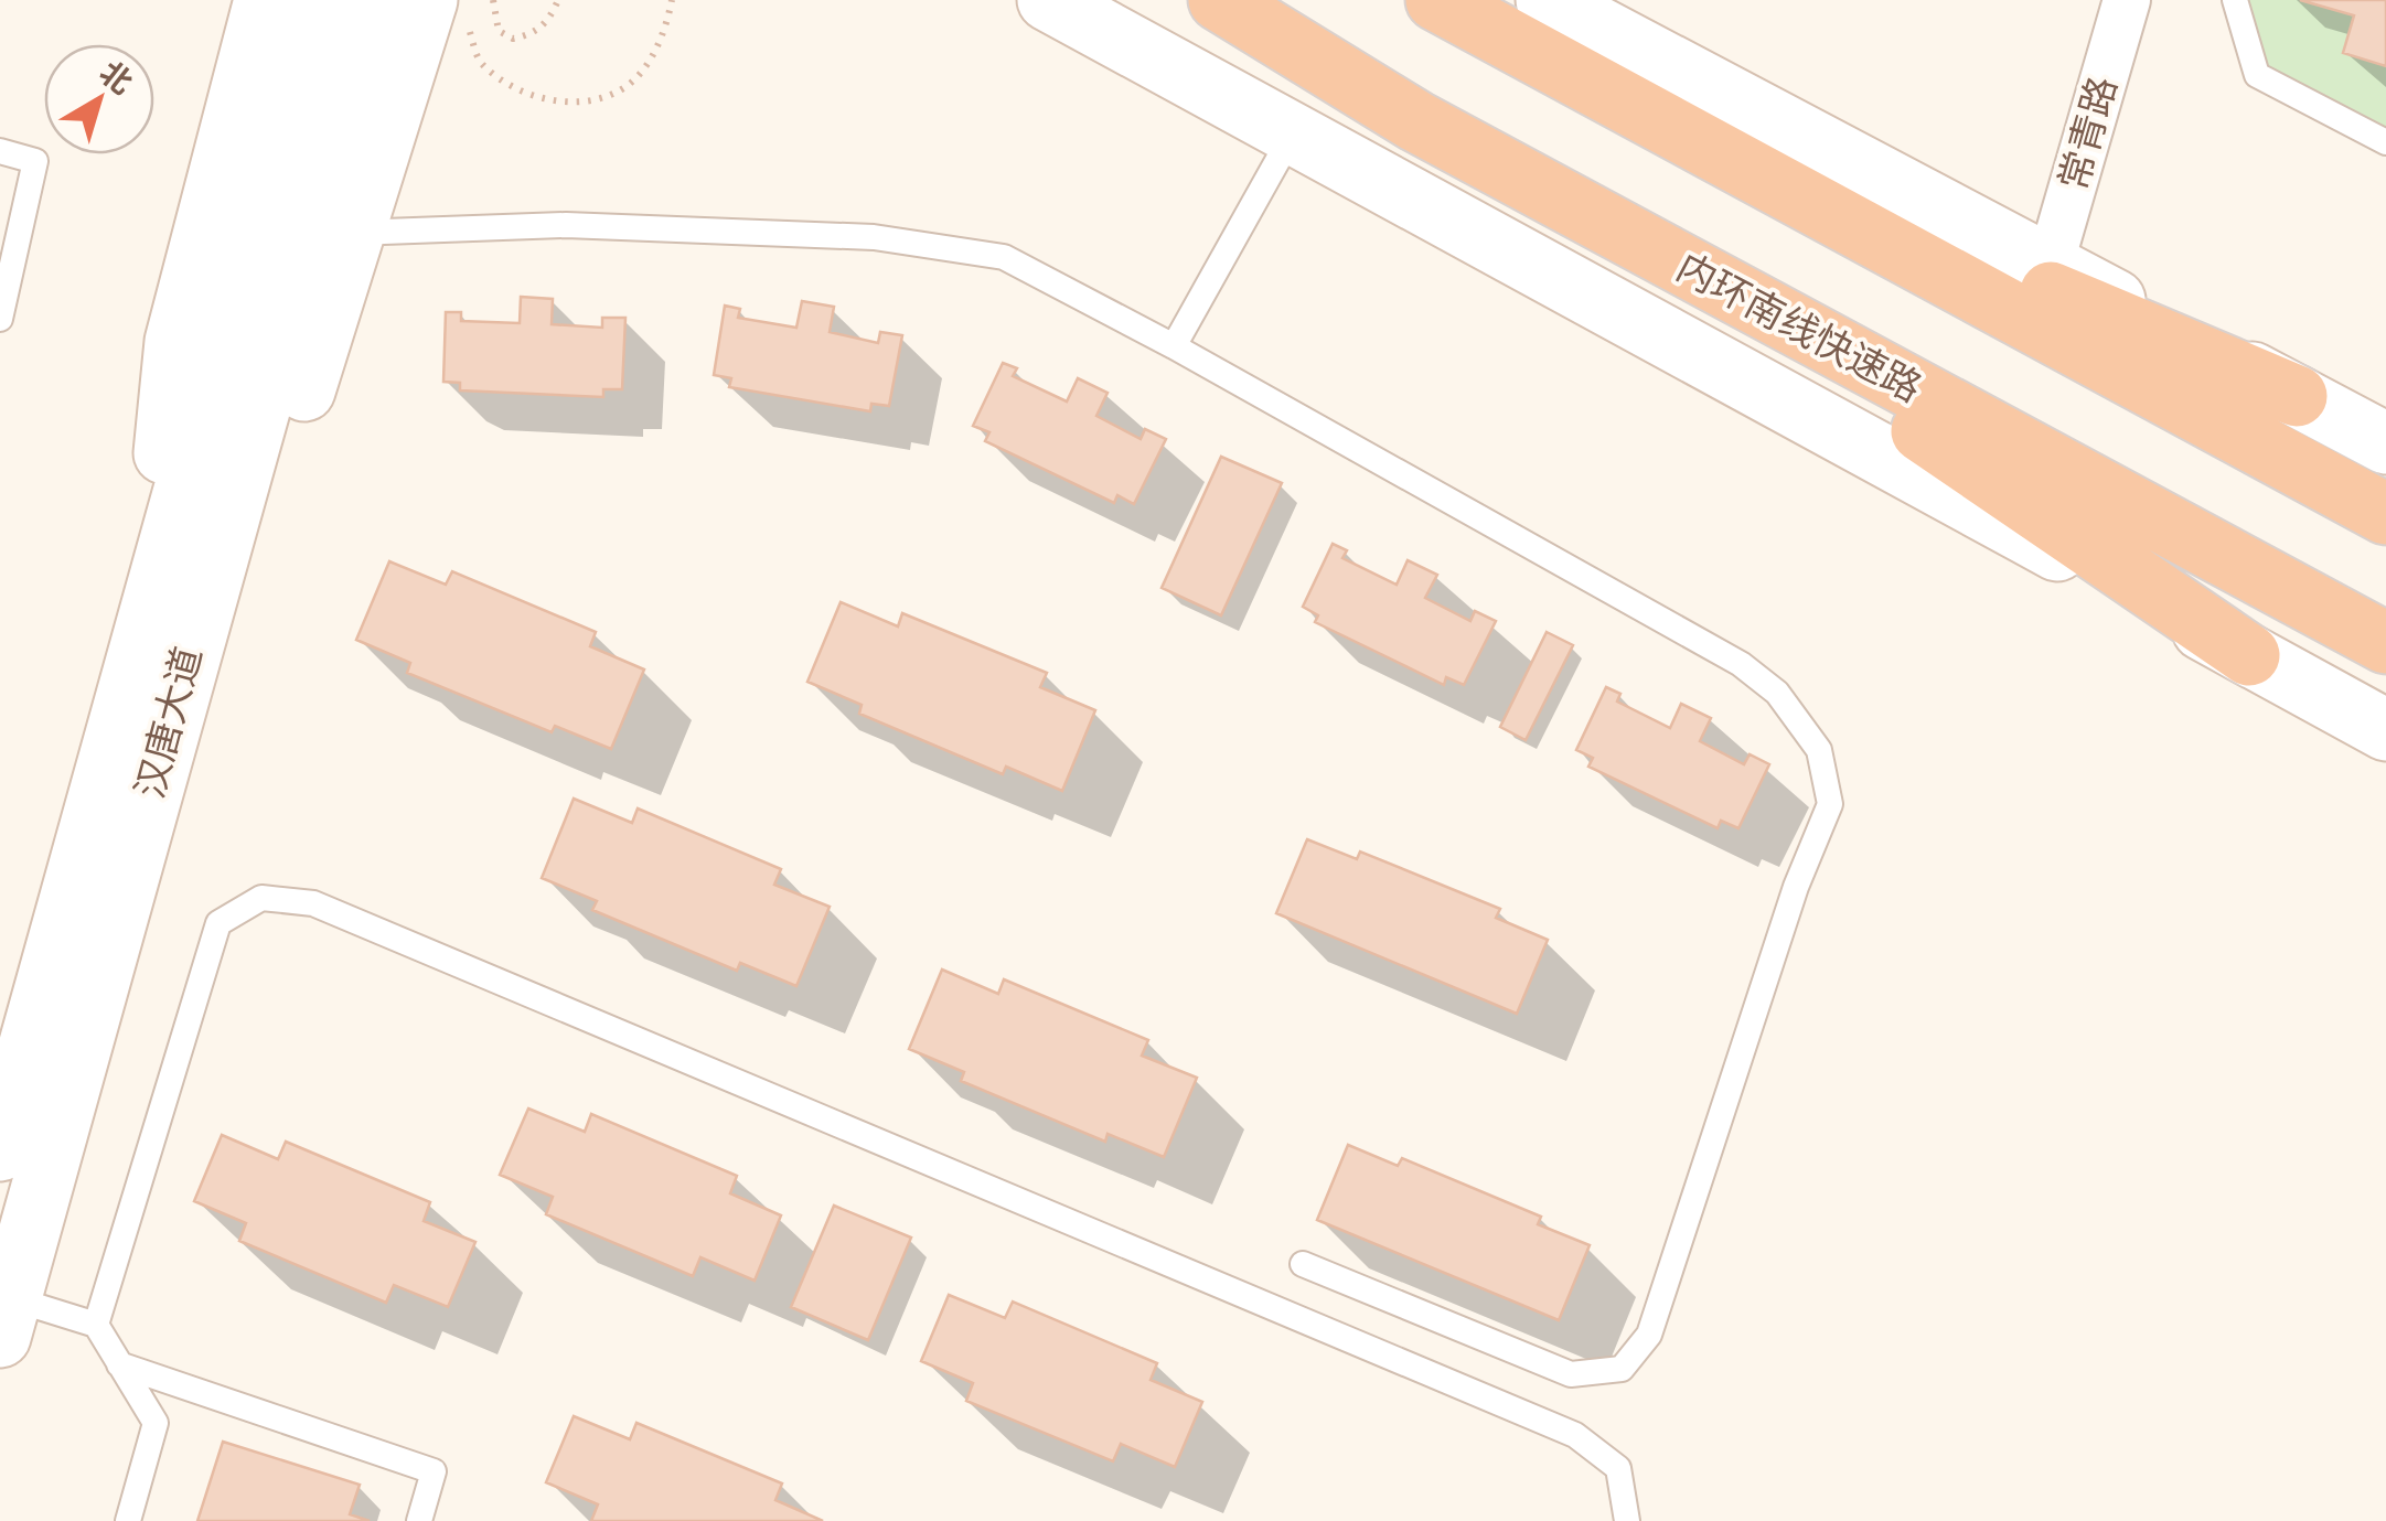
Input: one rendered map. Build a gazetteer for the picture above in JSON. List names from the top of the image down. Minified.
{"streets":{"highway":["内环南线快速路"],"main road":["汉唐大道"],"street":["常青路"]},"north":"top right"}
